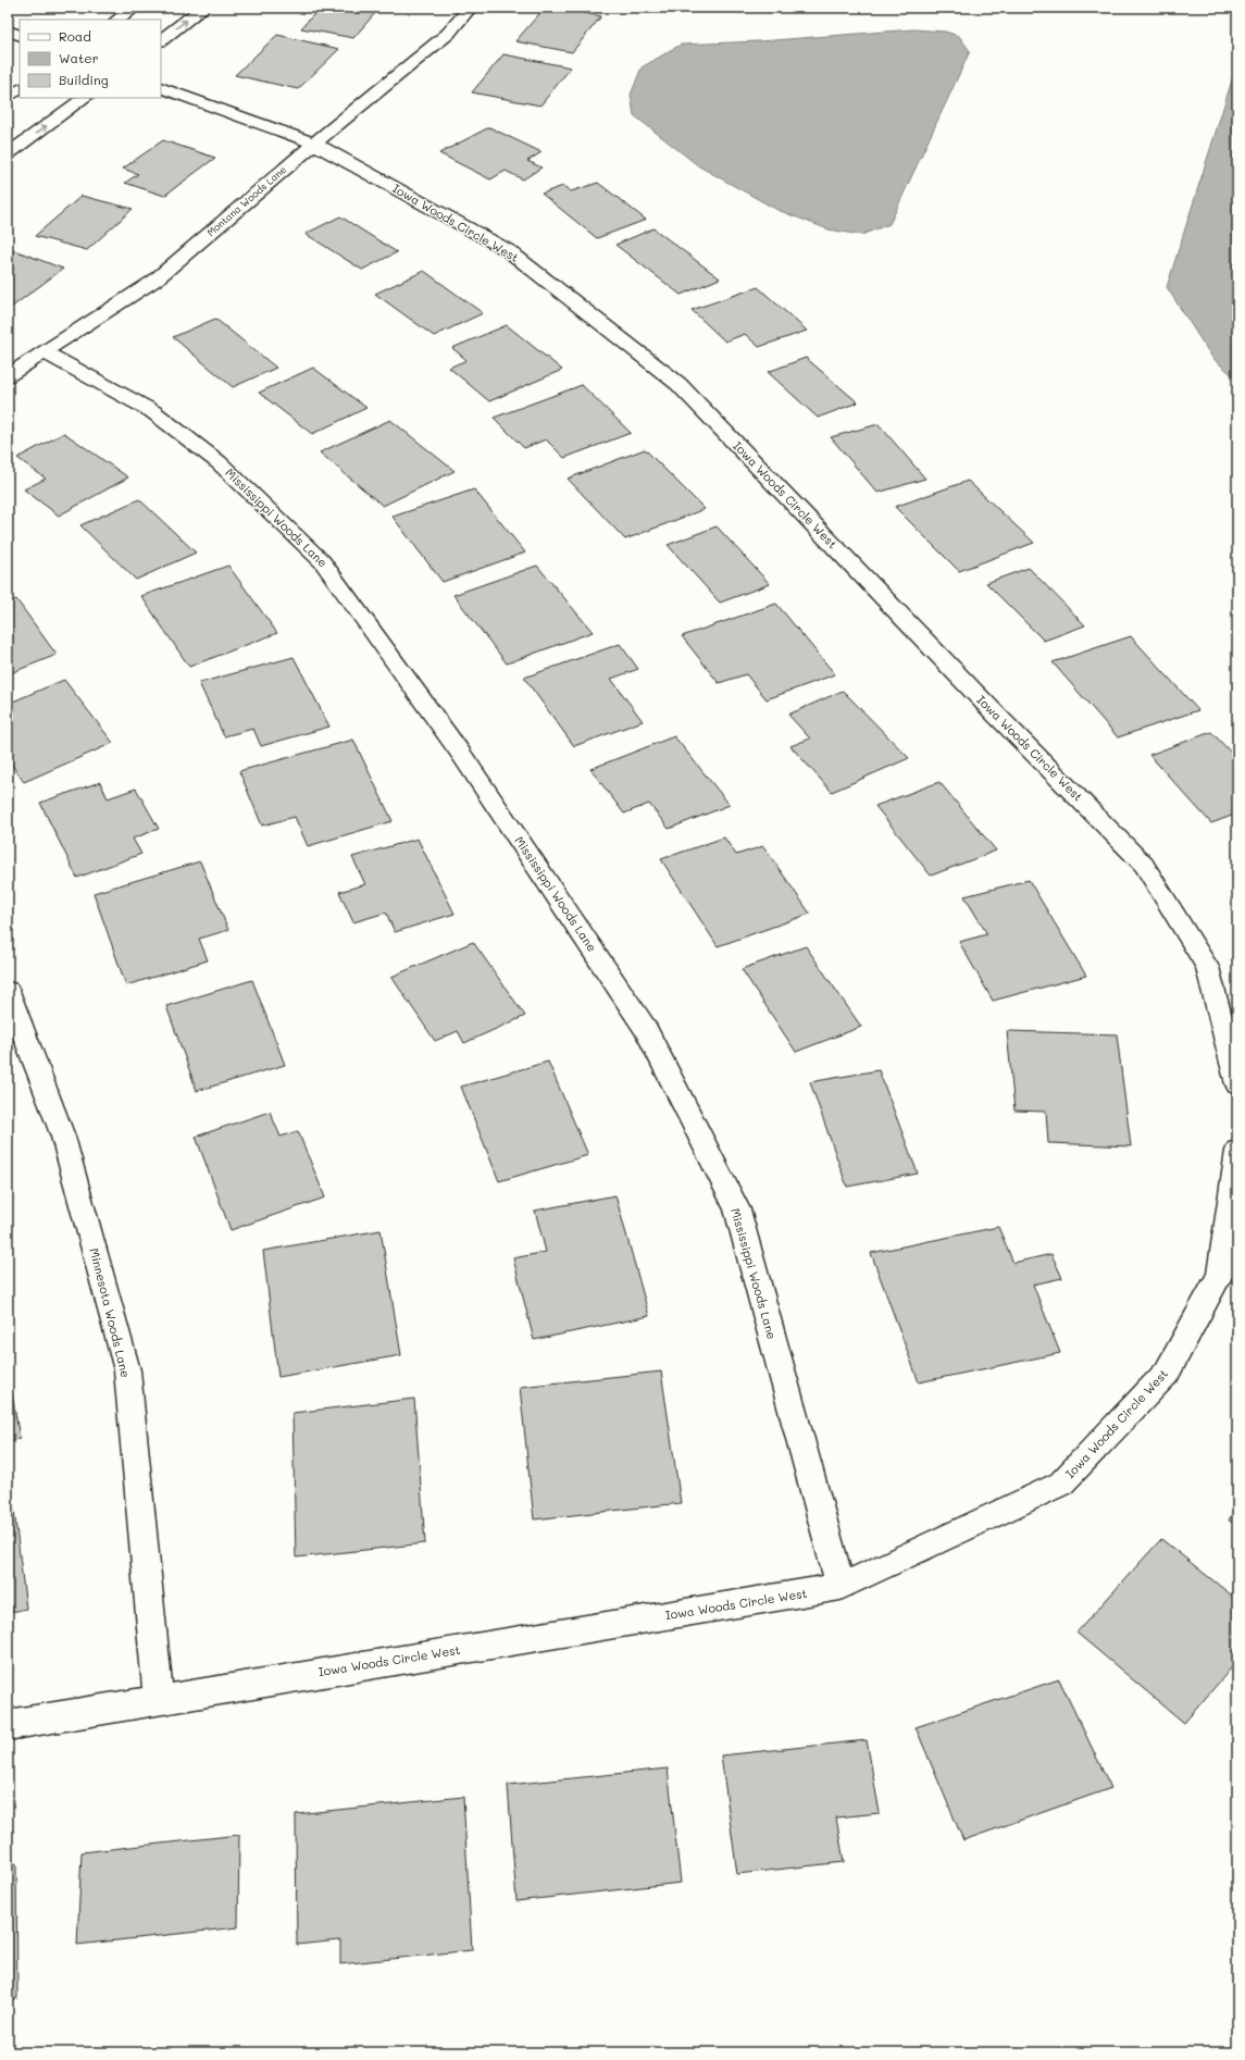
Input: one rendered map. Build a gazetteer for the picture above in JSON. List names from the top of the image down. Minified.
{"streets":{"street":["Montana Woods Lane","Iowa Woods Circle West","Mississippi Woods Lane","Minnesota Woods Lane"]},"crossings":[["Montana Woods Lane","Iowa Woods Circle West"],["Montana Woods Lane","Mississippi Woods Lane"],["Iowa Woods Circle West","Mississippi Woods Lane"],["Iowa Woods Circle West","Minnesota Woods Lane"]],"legend":["Road","Water","Building"]}
